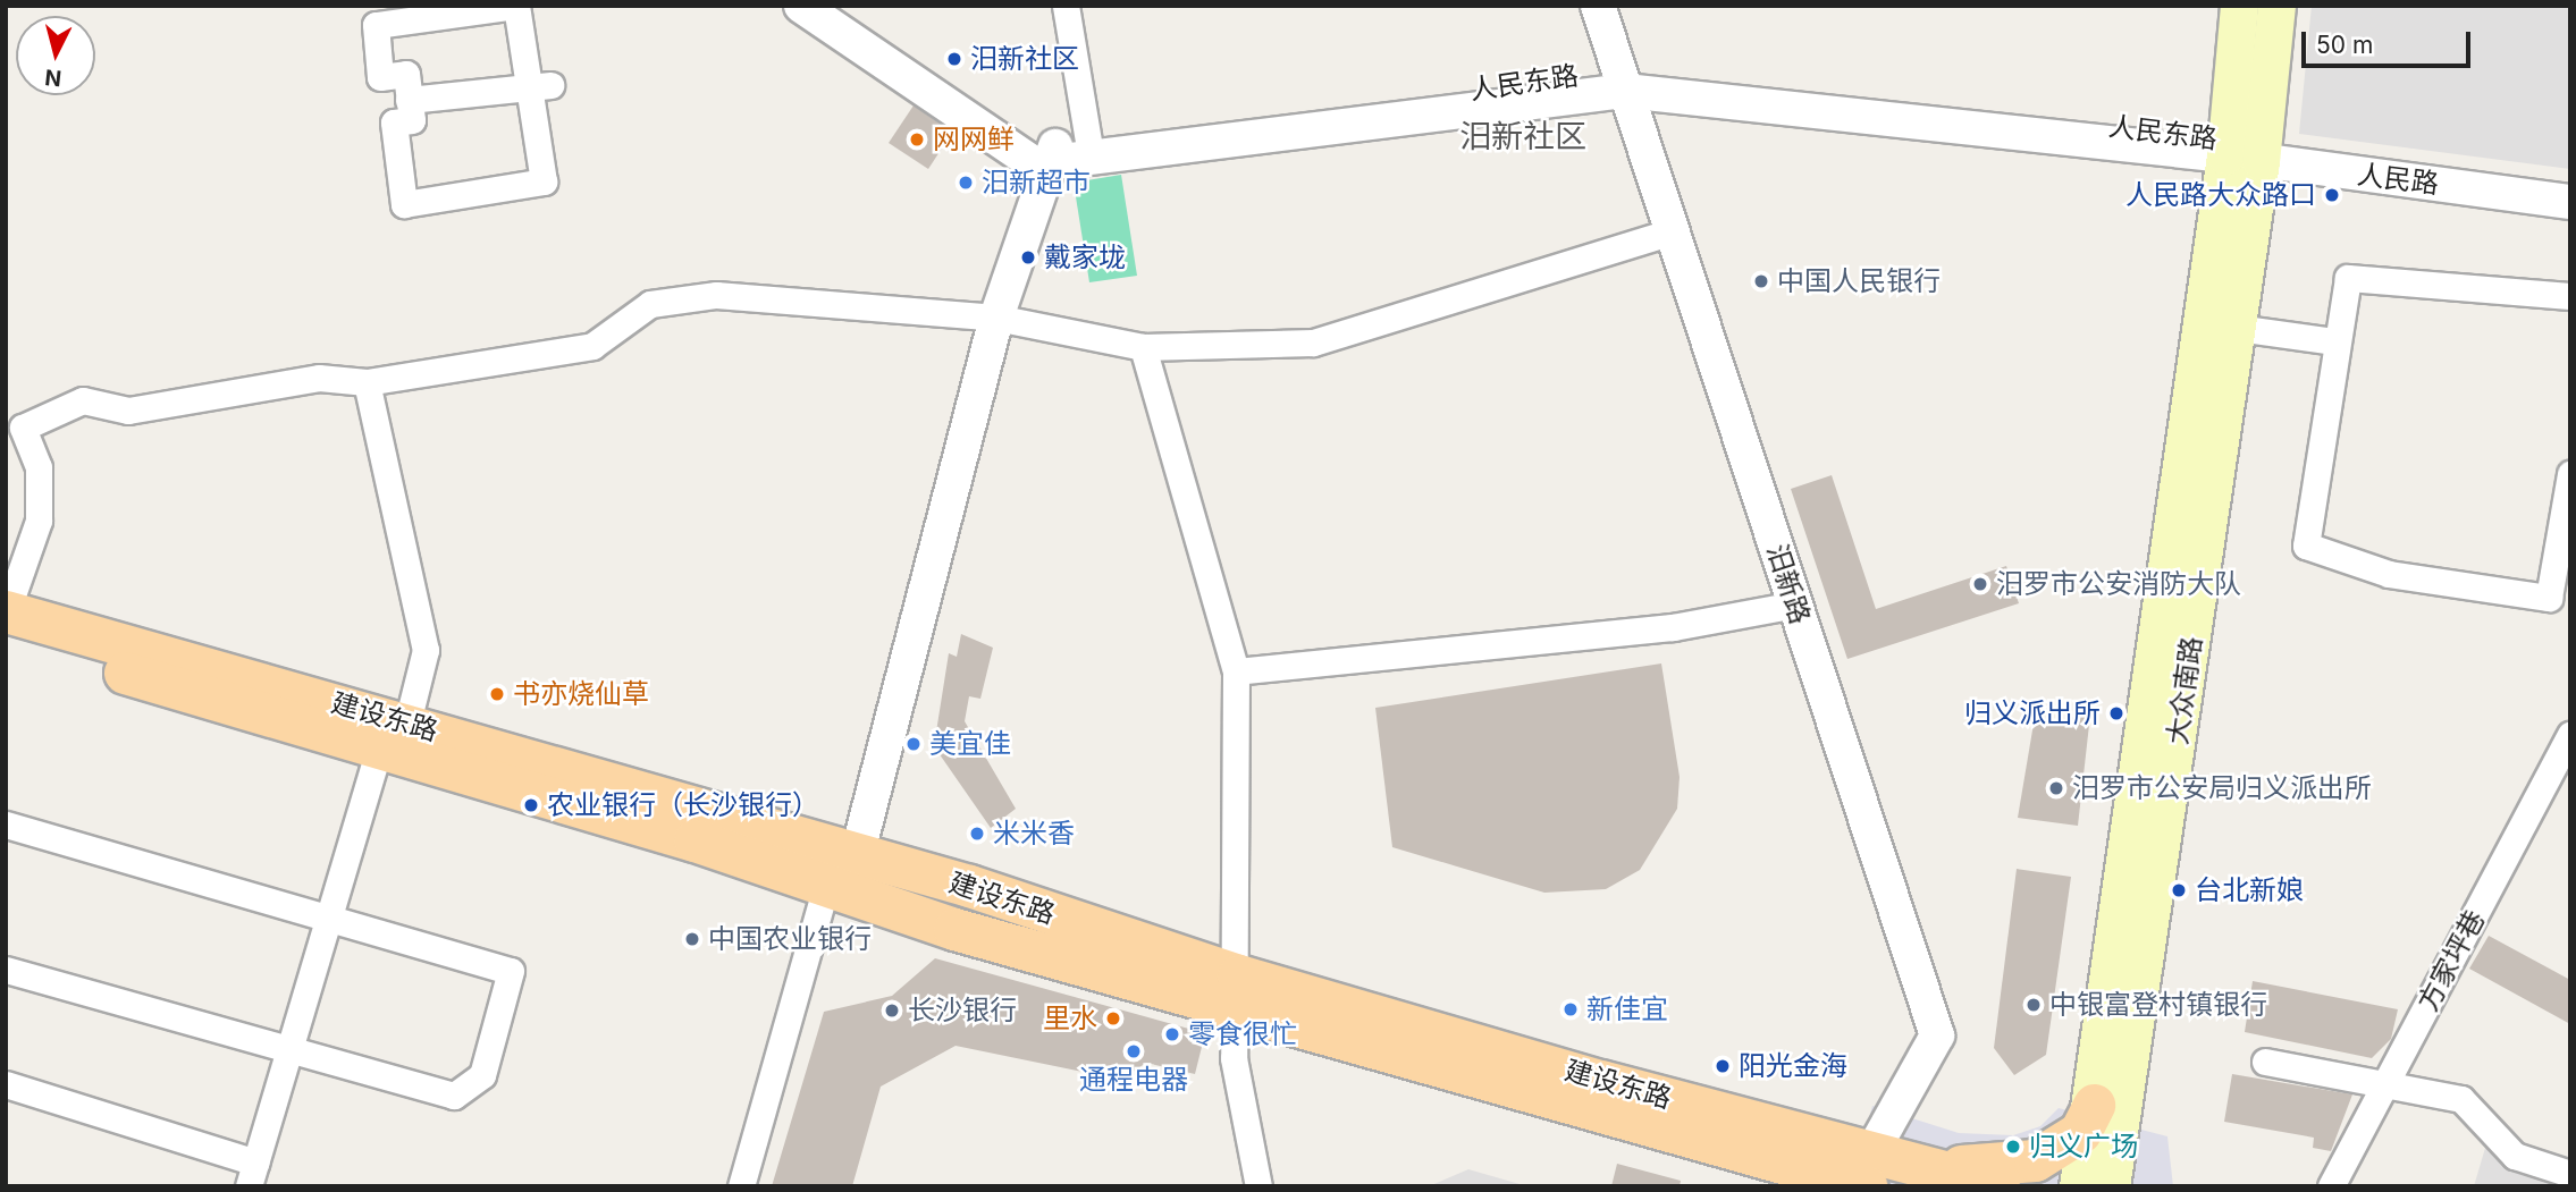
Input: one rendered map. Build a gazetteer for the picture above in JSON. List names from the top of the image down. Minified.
{"streets":{"main road":["大众南路","建设东路"],"street":["人民东路","人民路","汨新路","方家坪巷"]},"crossings":[["人民东路","人民路"],["人民东路","汨新路"],["人民东路","大众南路"],["人民路","大众南路"],["汨新路","建设东路"]],"districts":["汨新社区"],"places":["汨新社区","网网鲜","汨新超市","人民路大众路口","戴家垅","中国人民银行","汨罗市公安消防大队","书亦烧仙草","归义派出所","美宜佳","汨罗市公安局归义派出所","农业银行（长沙银行）","米米香","台北新娘","中国农业银行","中银富登村镇银行","新佳宜","长沙银行","里水","零食很忙","通程电器","阳光金海","归义广场"],"scale_bar":"50 m","north":"bottom"}
